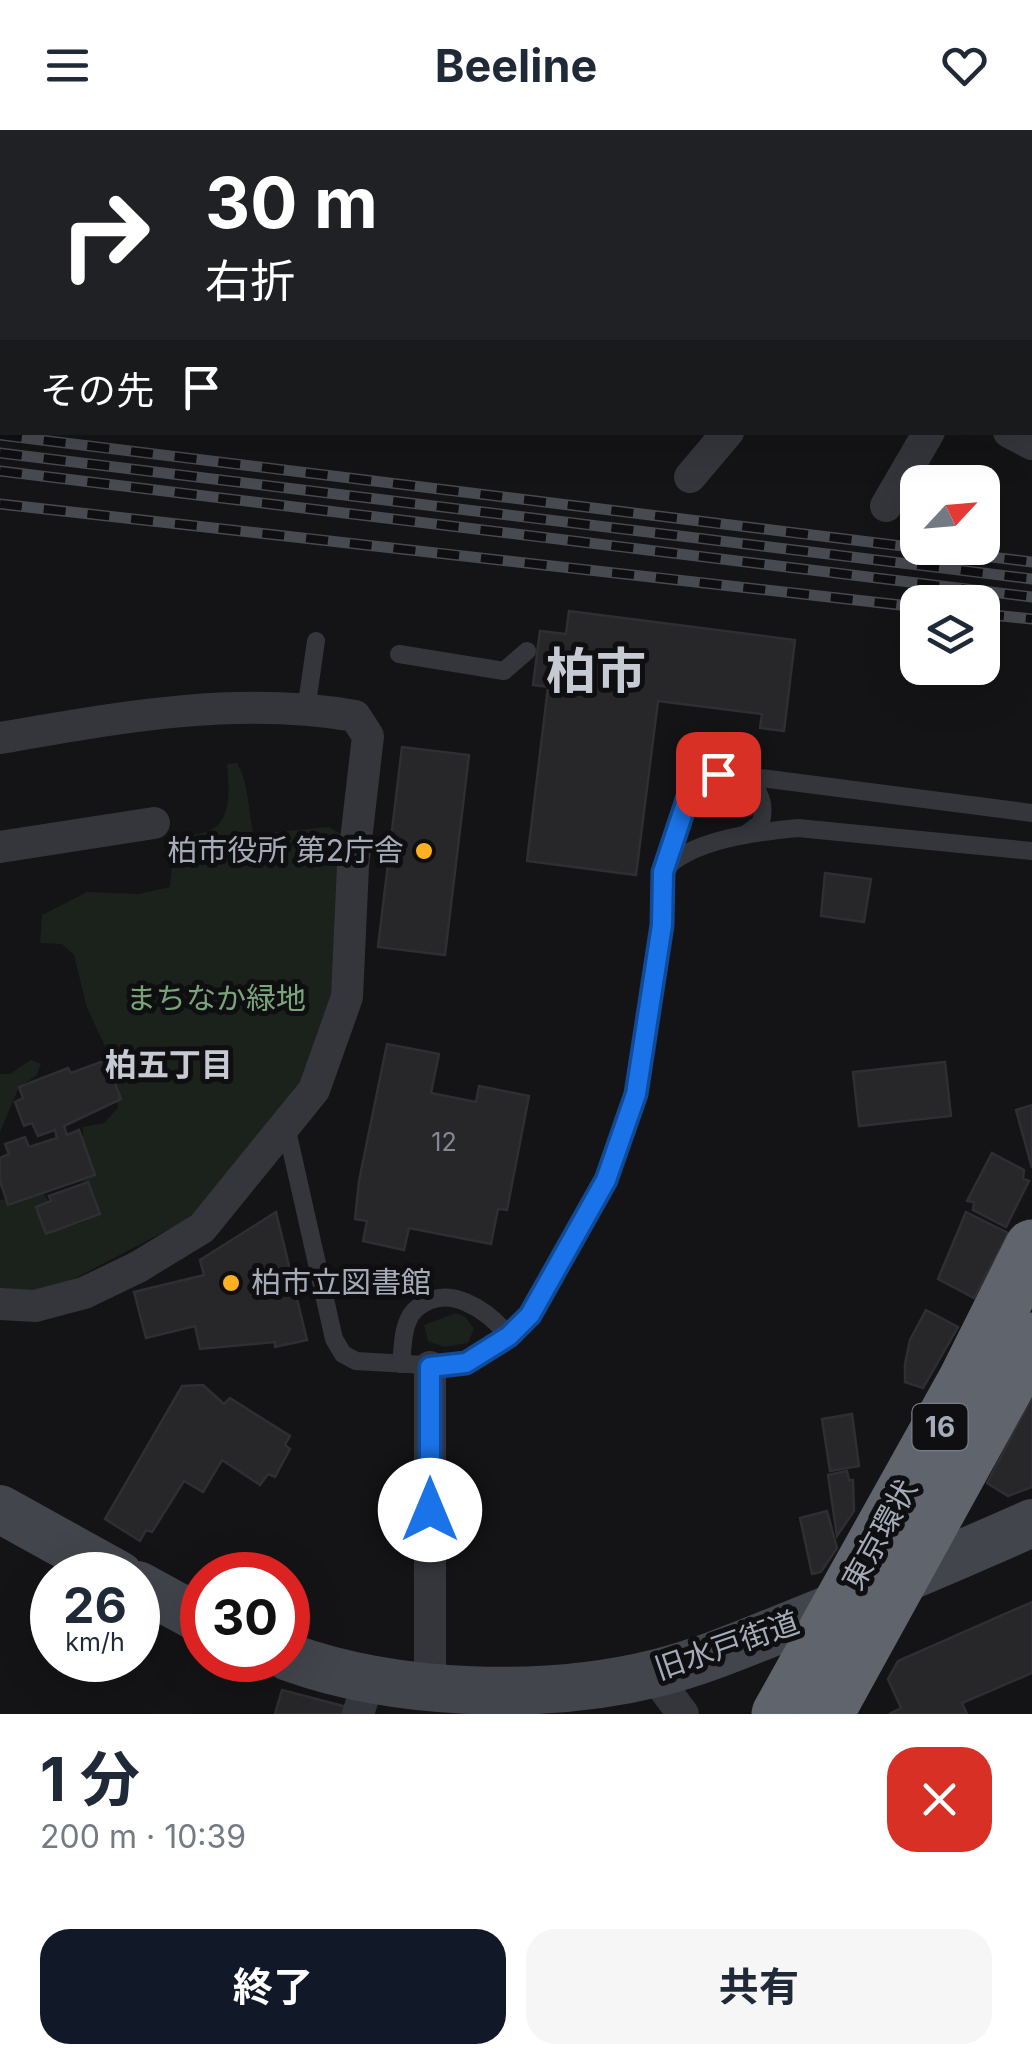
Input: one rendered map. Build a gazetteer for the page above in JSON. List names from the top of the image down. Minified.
{"streets":{"highway":["16","東京環状"],"street":["旧水戸街道"]},"crossings":[["東京環状","旧水戸街道"]],"districts":["柏市","柏五丁目"],"parks":["まちなか緑地"],"places":["柏市役所 第2庁舎","柏市立図書館"],"house_numbers":["12"],"north":"top right","page":{"header":"Beeline","turn":["30 m","右折"],"then":"その先","speed":"26 km/h","limit":"30","heading":["1 分","200 m · 10:39"],"buttons":["終了","共有"]}}
